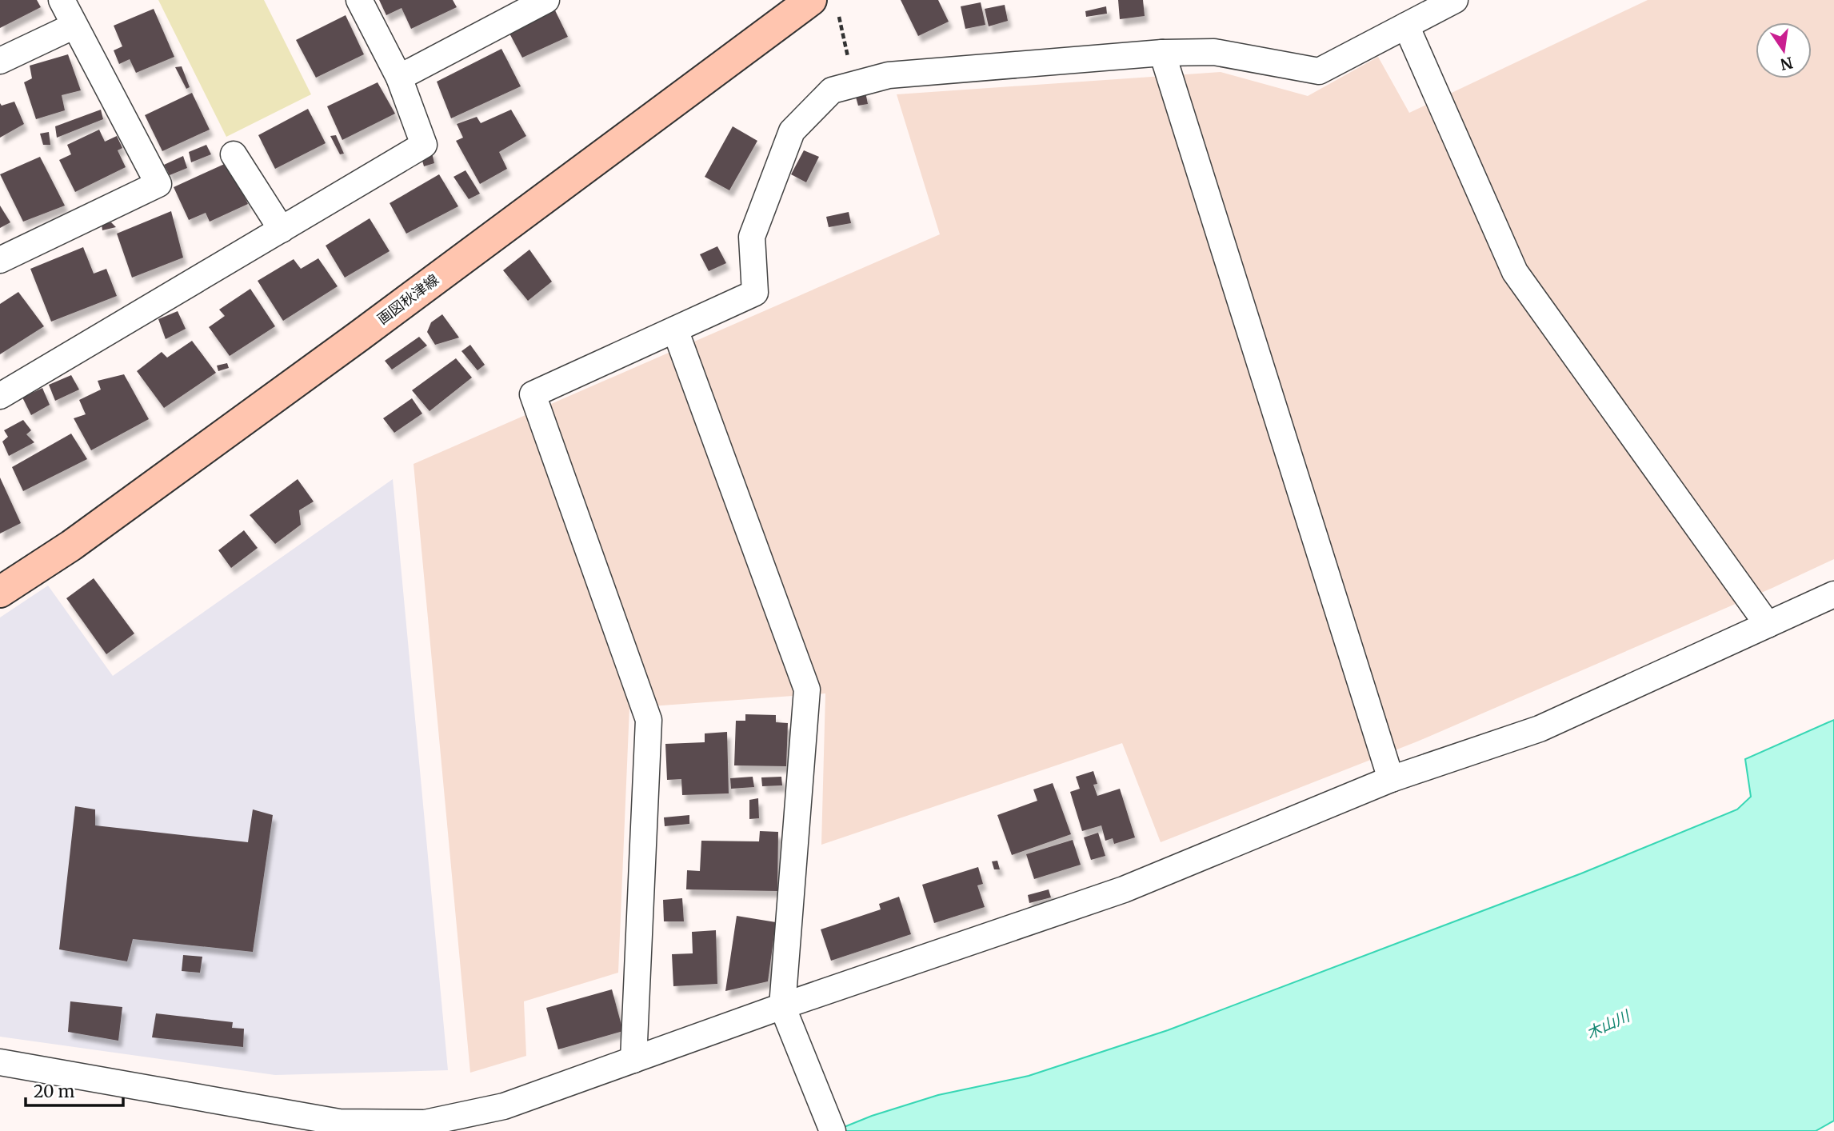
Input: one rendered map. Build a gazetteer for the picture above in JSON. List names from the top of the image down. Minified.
{"streets":{"main road":["画図秋津線"]},"water":["木山川"],"scale_bar":"20 m","north":"bottom"}
